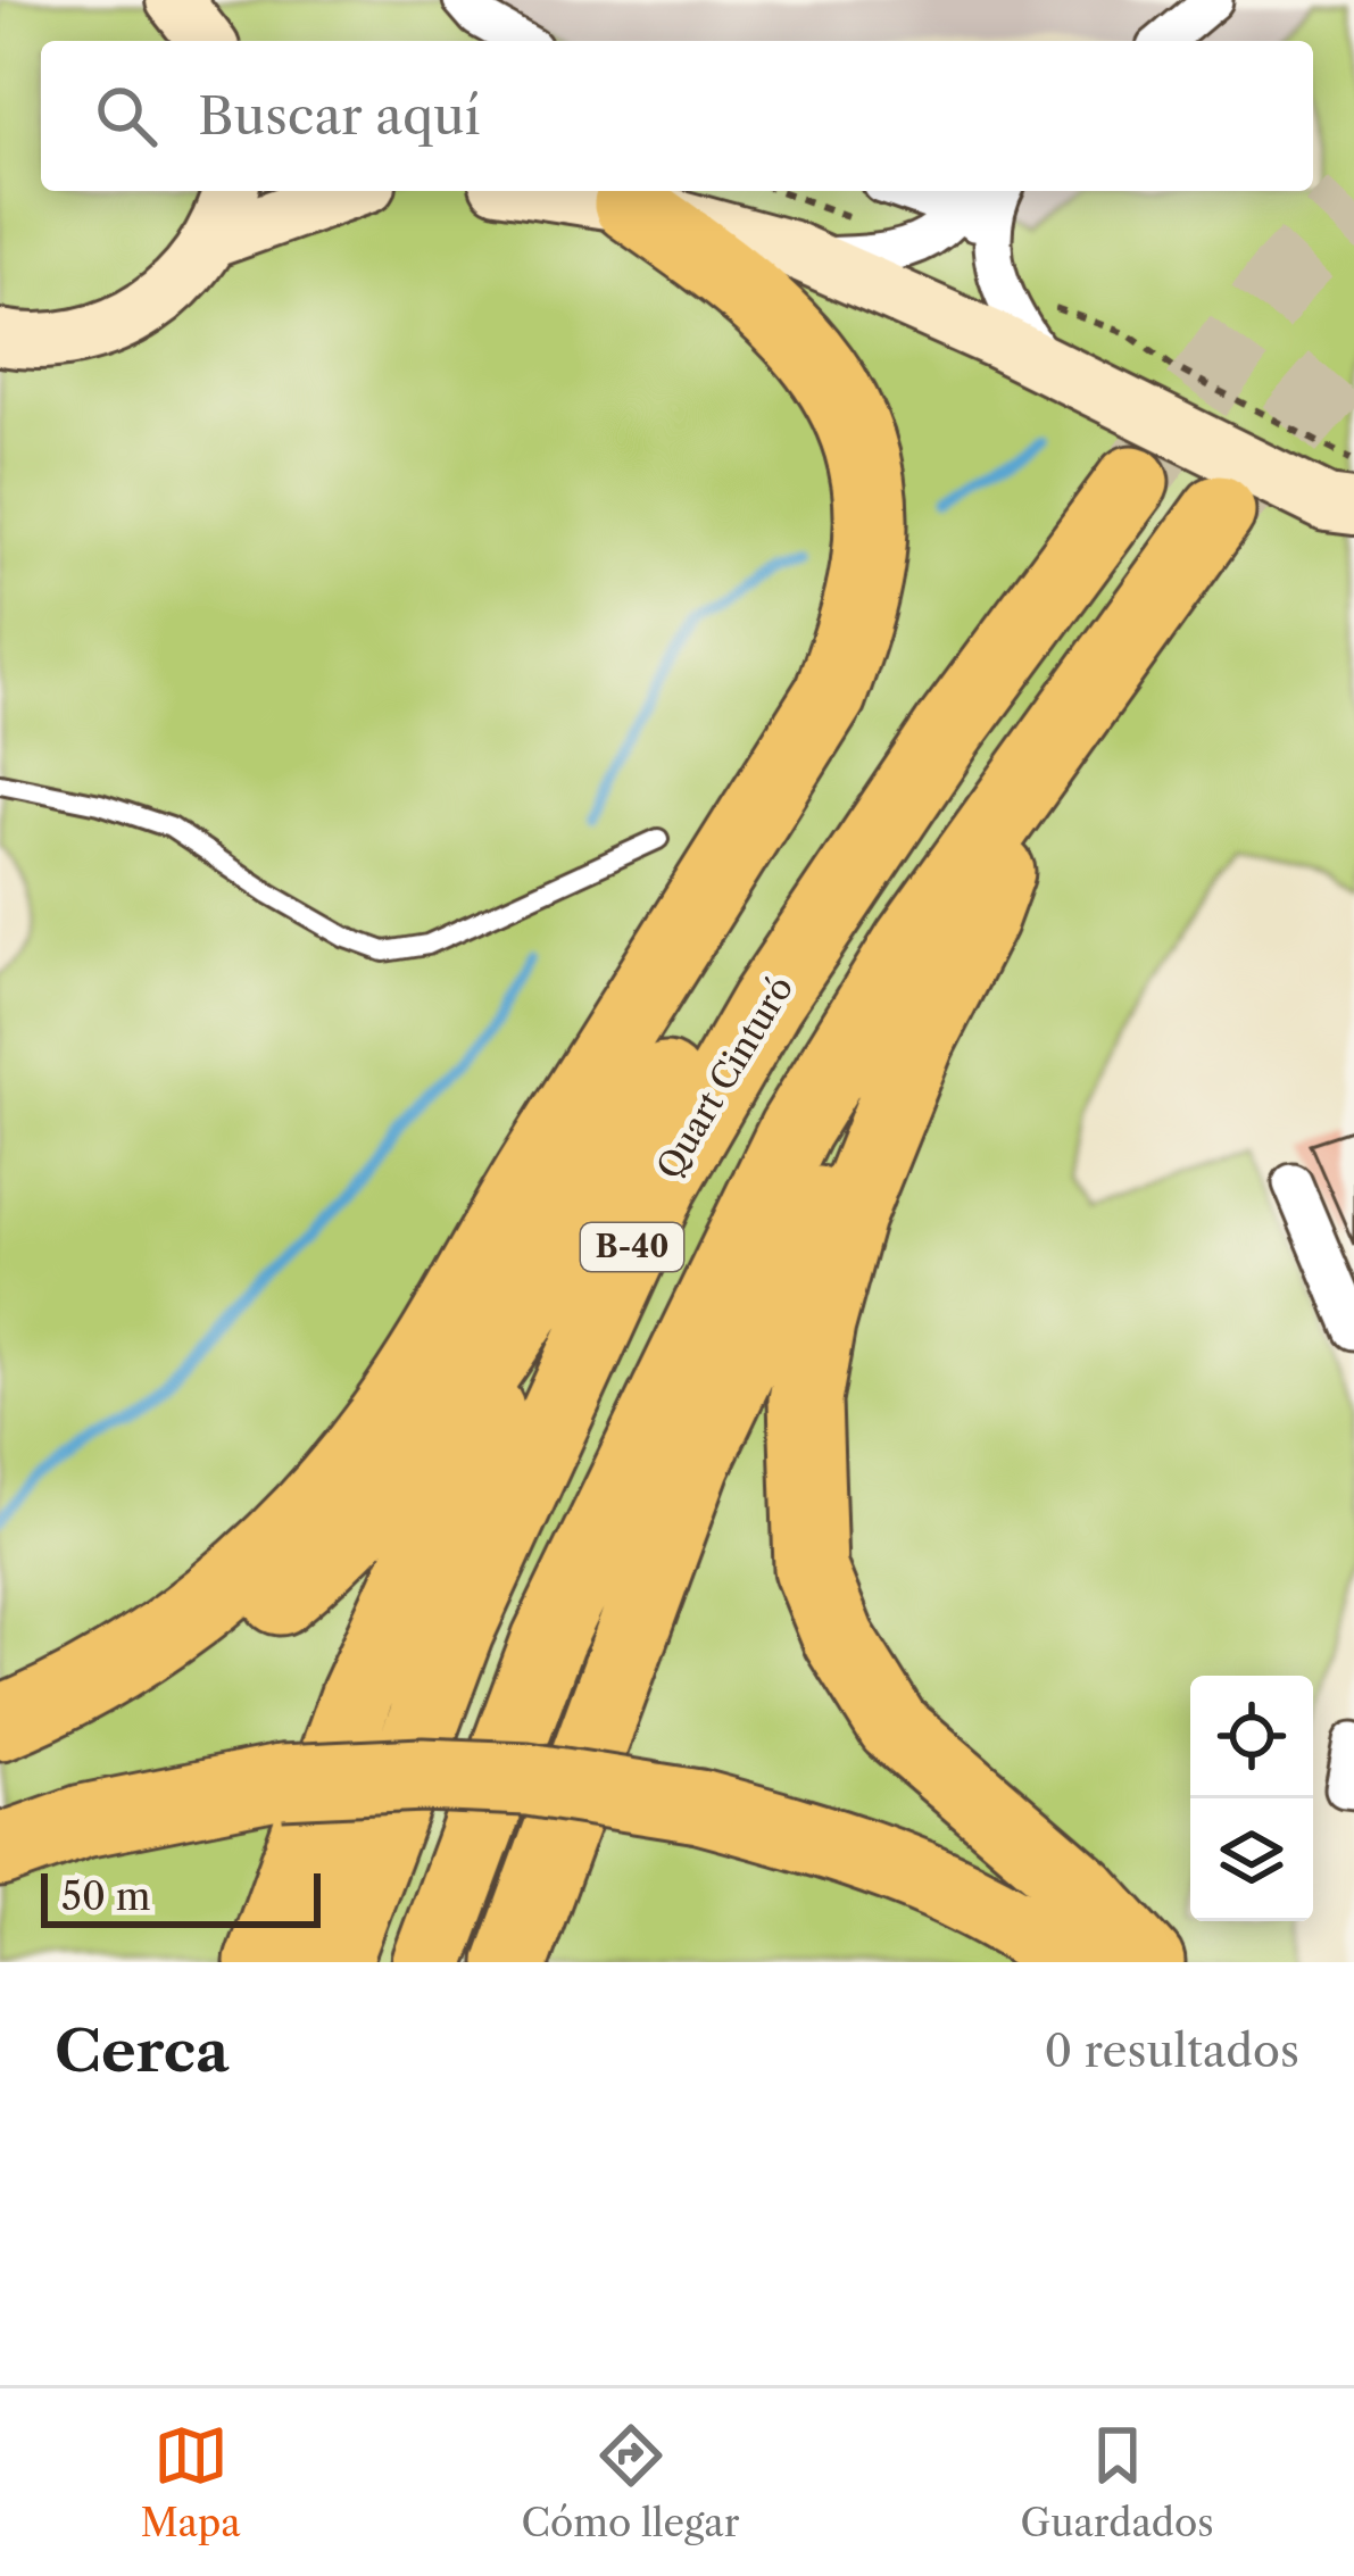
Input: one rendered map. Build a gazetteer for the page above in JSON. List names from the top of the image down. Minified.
{"streets":{"highway":["Quart Cinturó","B-40"]},"scale_bar":"50 m","page":{"search":"Buscar aquí","scale":"50 m","heading":["Cerca","0 resultados"],"nav":["Mapa","Cómo llegar","Guardados"]}}
